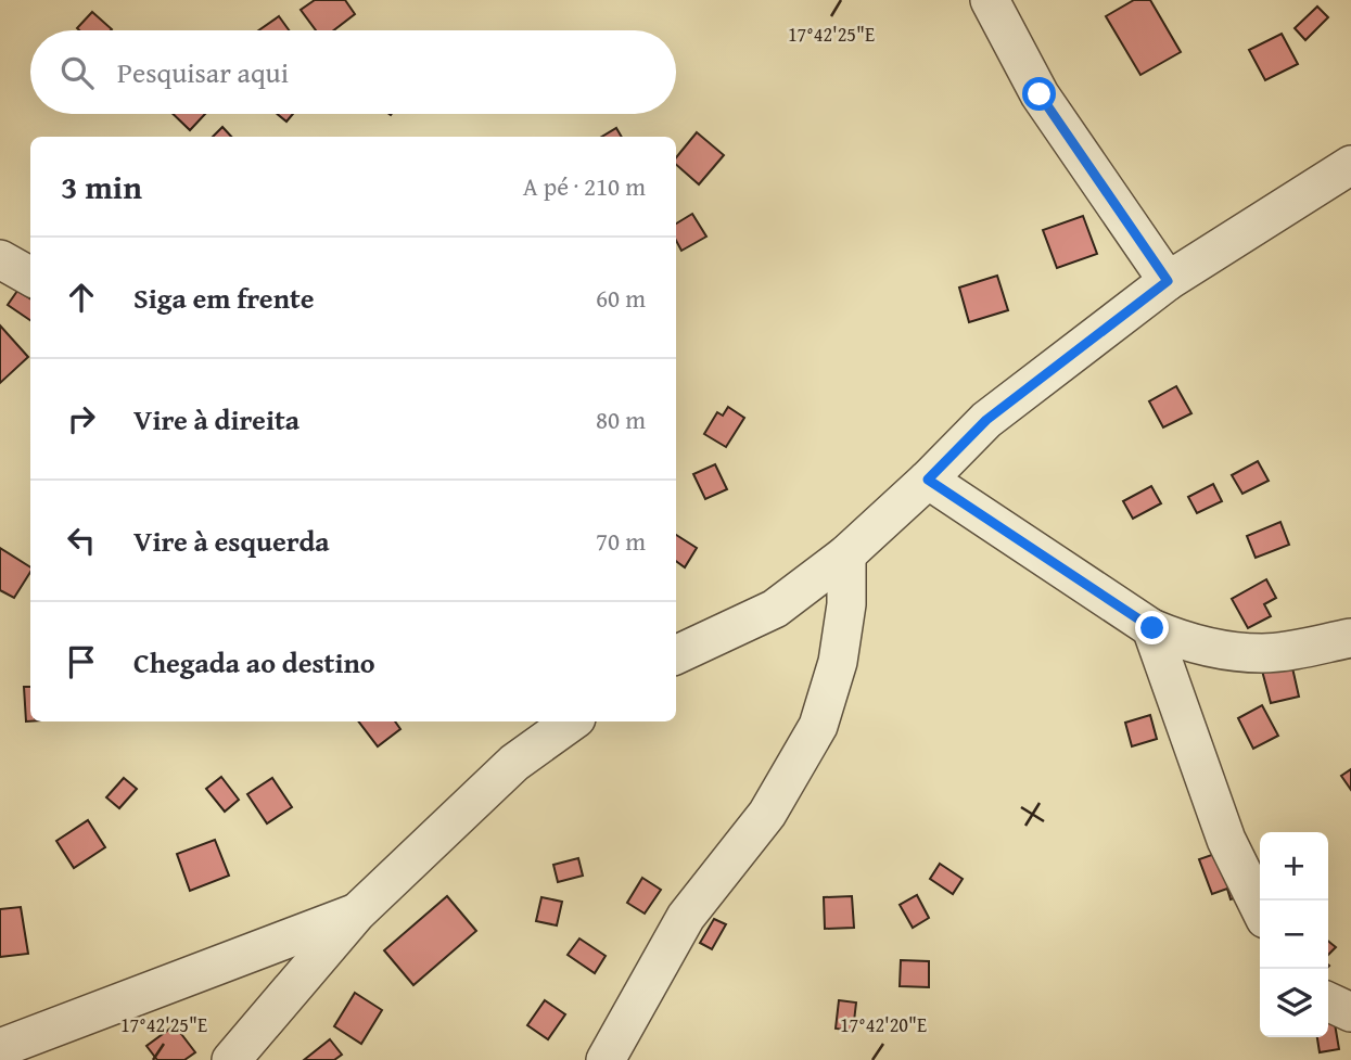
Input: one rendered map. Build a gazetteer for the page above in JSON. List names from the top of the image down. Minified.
{"page":{"search":"Pesquisar aqui","heading":["3 min","A pé · 210 m"],"list":[["Siga em frente","60 m"],["Vire à direita","80 m"],["Vire à esquerda","70 m"],"Chegada ao destino"],"map_buttons":["+","−"]},"coordinates":["17°42'25\"E","17°42'20\"E"]}
